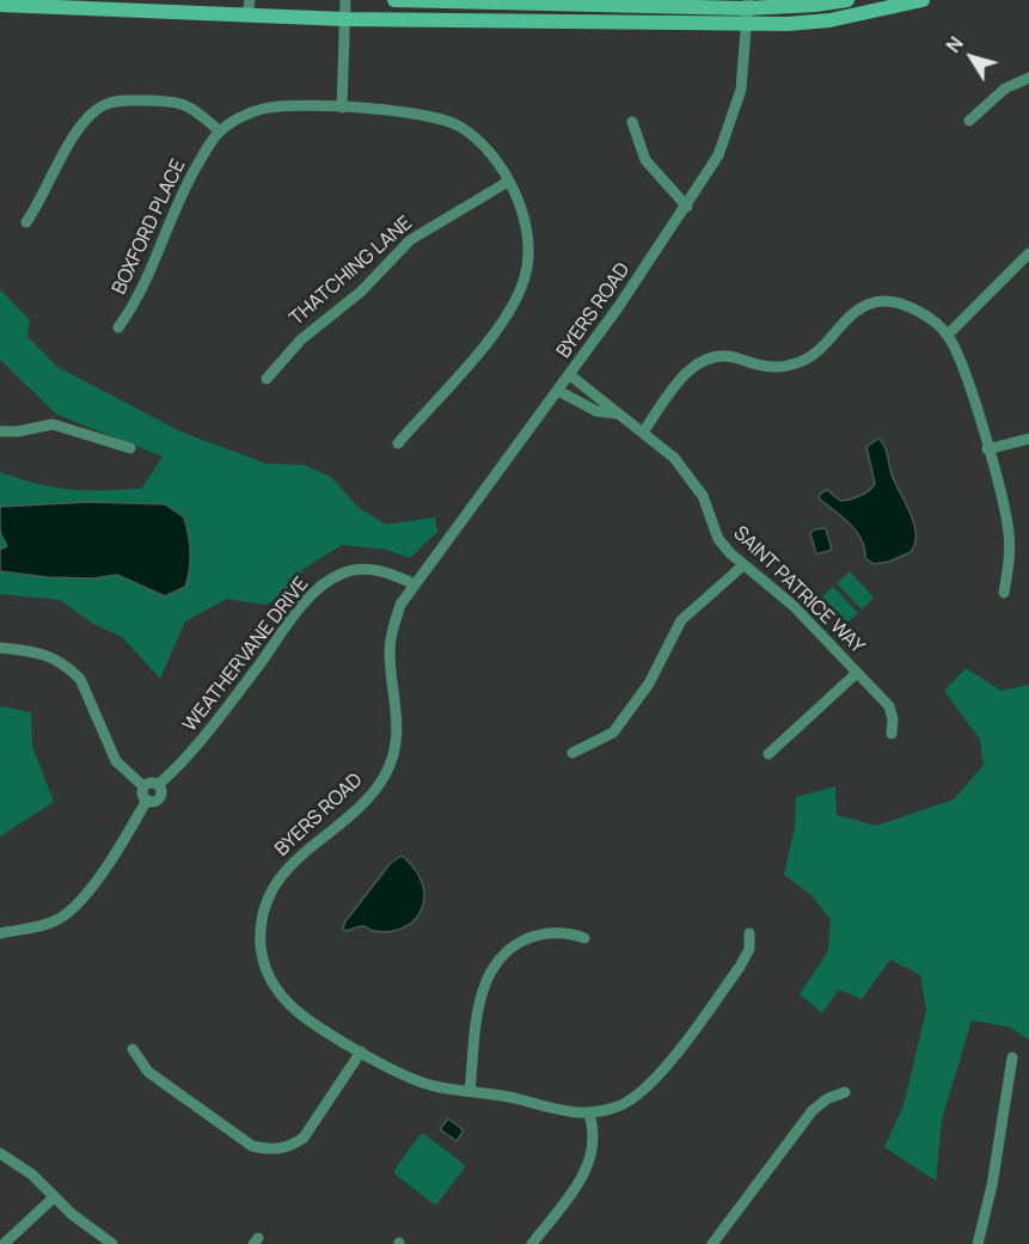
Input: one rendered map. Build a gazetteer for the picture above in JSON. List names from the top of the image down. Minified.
{"streets":{"street":["BOXFORD PLACE","THATCHING LANE","BYERS ROAD","SAINT PATRICE WAY","WEATHERVANE DRIVE"]},"crossings":[["BOXFORD PLACE","THATCHING LANE"],["BYERS ROAD","SAINT PATRICE WAY"],["BYERS ROAD","WEATHERVANE DRIVE"]],"north":"top left"}
